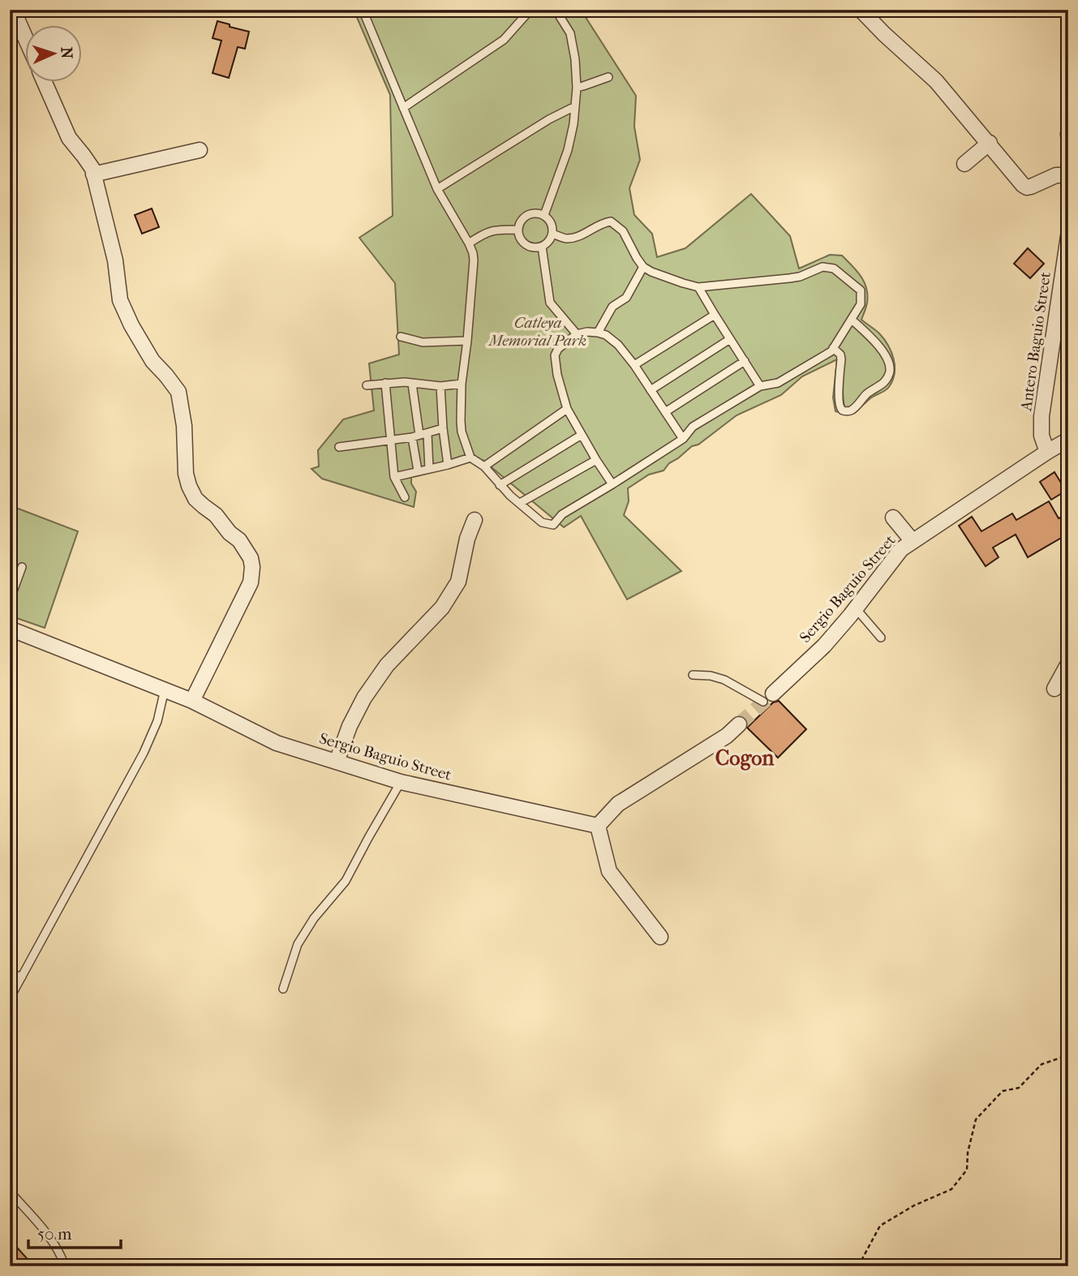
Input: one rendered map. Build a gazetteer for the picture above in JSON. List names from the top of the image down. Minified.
{"streets":{"street":["Antero Baguio Street","Sergio Baguio Street"]},"crossings":[["Antero Baguio Street","Sergio Baguio Street"]],"districts":["Cogon"],"parks":["Catleya Memorial Park"],"scale_bar":"50 m","north":"right"}
